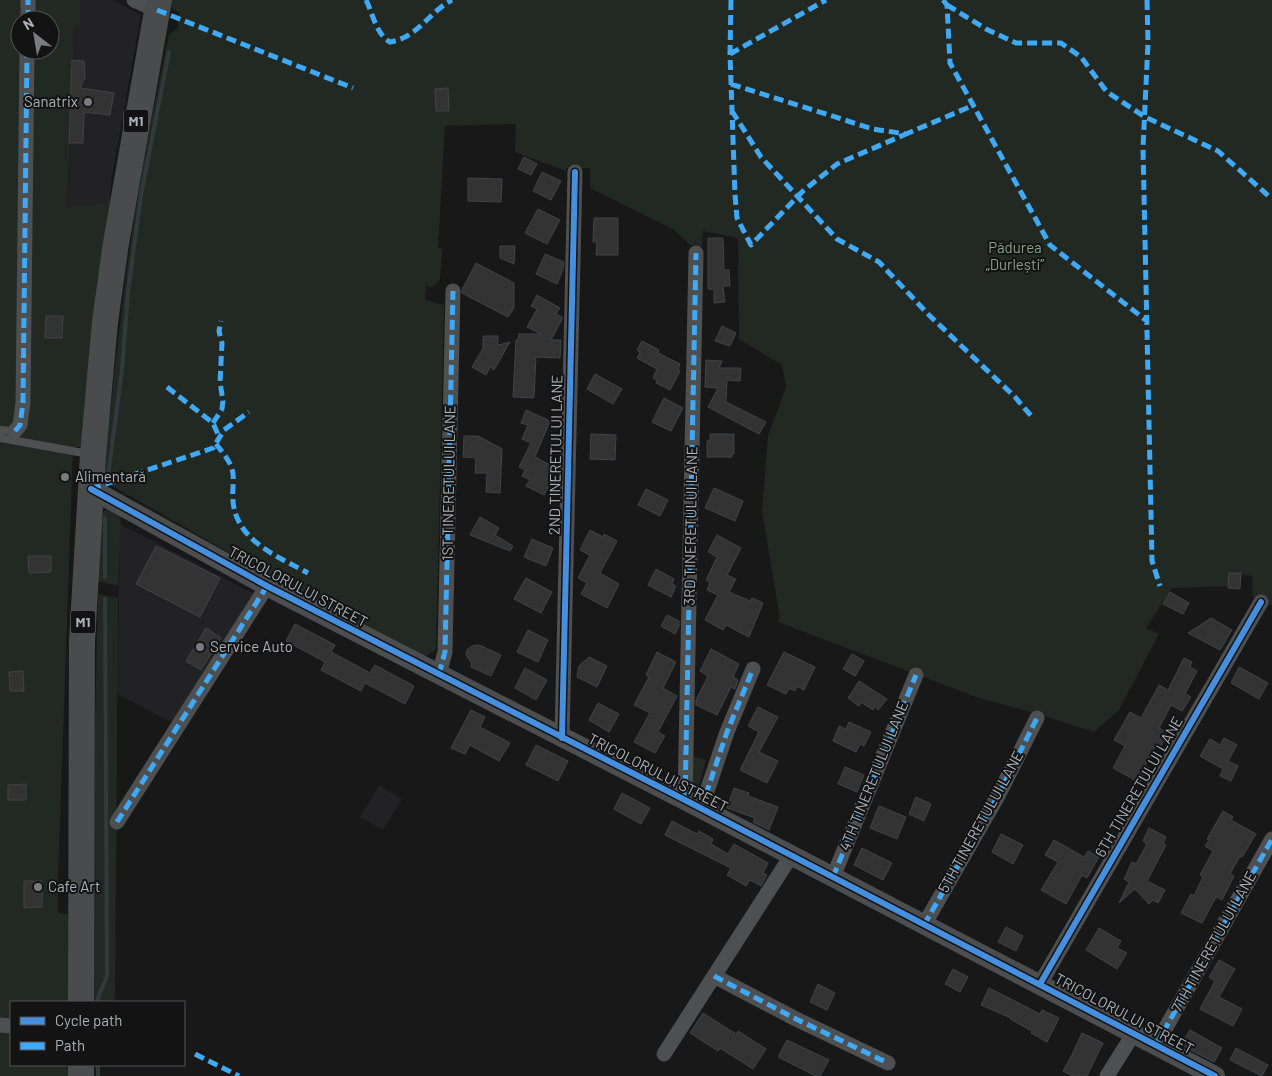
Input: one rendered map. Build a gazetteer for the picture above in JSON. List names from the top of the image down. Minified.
{"streets":{"highway":["M1"],"street":["2ND TINERETULUI LANE","1ST TINERETULUI LANE","3RD TINERETULUI LANE","TRICOLORULUI STREET","4TH TINERETULUI LANE","6TH TINERETULUI LANE","5TH TINERETULUI LANE","7TH TINERETULUI LANE"]},"crossings":[["M1","TRICOLORULUI STREET"],["2ND TINERETULUI LANE","TRICOLORULUI STREET"],["1ST TINERETULUI LANE","TRICOLORULUI STREET"],["3RD TINERETULUI LANE","TRICOLORULUI STREET"],["TRICOLORULUI STREET","4TH TINERETULUI LANE"],["TRICOLORULUI STREET","6TH TINERETULUI LANE"],["TRICOLORULUI STREET","5TH TINERETULUI LANE"],["TRICOLORULUI STREET","7TH TINERETULUI LANE"]],"parks":["Pădurea „Durlești”"],"places":["Sanatrix","Alimentară","Service Auto","Cafe Art"],"legend":["Cycle path","Path"],"north":"top left"}
